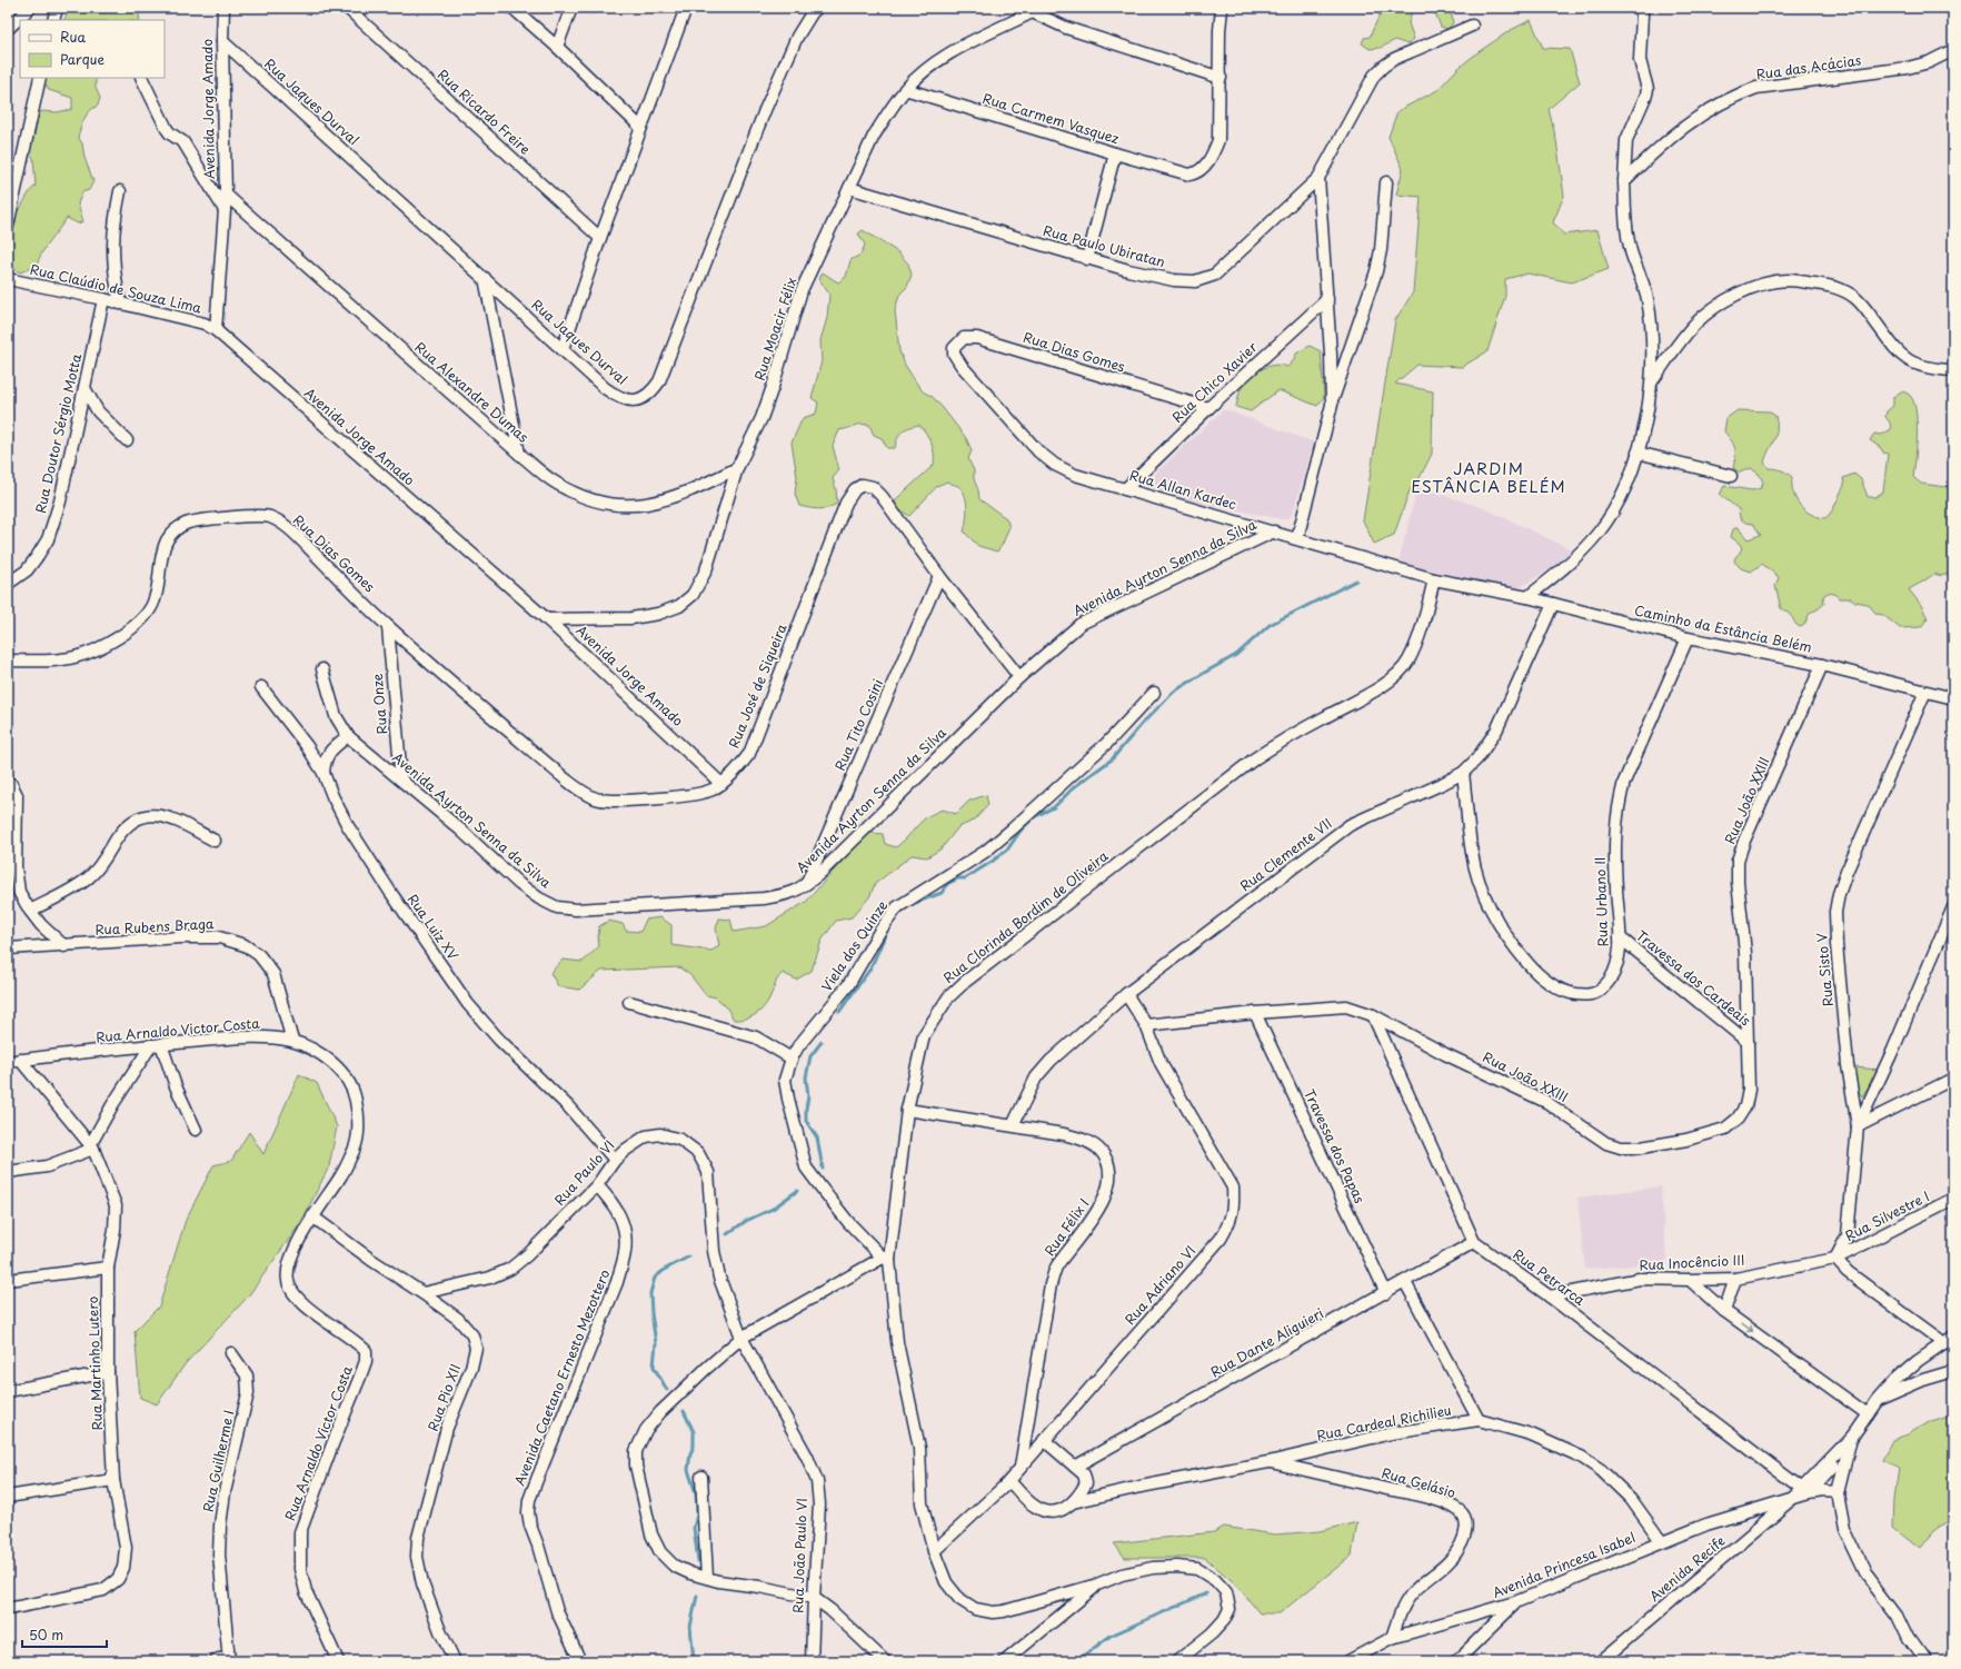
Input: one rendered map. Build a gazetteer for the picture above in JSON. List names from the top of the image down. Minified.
{"streets":{"street":["Rua das Acácias","Rua Jaques Durval","Avenida Jorge Amado","Rua Ricardo Freire","Rua Carmem Vasquez","Rua Paulo Ubiratan","Rua Claúdio de Souza Lima","Rua Moacir Félix","Rua Dias Gomes","Rua Chico Xavier","Rua Alexandre Dumas","Rua Doutor Sérgio Motta","Rua Allan Kardec","Avenida Ayrton Senna da Silva","Caminho da Estância Belém","Rua José de Siqueira","Rua Onze","Rua Tito Cosini","Rua João XXIII","Rua Clemente VII","Rua Urbano II","Rua Clorinda Bordim de Oliveira","Rua Rubens Braga","Rua Luiz XV","Viela dos Quinze","Rua Sisto V","Travessa dos Cardeais","Rua Arnaldo Victor Costa","Travessa dos Papas","Rua Paulo VI","Rua Silvestre I","Rua Félix I","Rua Inocêncio III","Rua Petrarca","Rua Adriano VI","Rua Dante Aliguieri","Rua Martinho Lutero","Avenida Caetano Ernesto Mezottero","Rua Pio XII","Rua Cardeal Richilieu","Rua Guilherme I","Rua Gelásio","Rua João Paulo VI","Avenida Princesa Isabel","Avenida Recife"]},"crossings":[["Rua Jaques Durval","Avenida Jorge Amado"],["Avenida Jorge Amado","Rua Claúdio de Souza Lima"],["Avenida Jorge Amado","Rua Moacir Félix"],["Avenida Jorge Amado","Rua Alexandre Dumas"],["Avenida Jorge Amado","Rua José de Siqueira"],["Rua Carmem Vasquez","Rua Moacir Félix"],["Rua Paulo Ubiratan","Rua Moacir Félix"],["Rua Claúdio de Souza Lima","Rua Doutor Sérgio Motta"],["Rua Moacir Félix","Rua Alexandre Dumas"],["Rua Dias Gomes","Rua Chico Xavier"],["Rua Dias Gomes","Rua Allan Kardec"],["Rua Dias Gomes","Rua José de Siqueira"],["Rua Dias Gomes","Rua Onze"],["Rua Chico Xavier","Rua Allan Kardec"],["Rua Allan Kardec","Avenida Ayrton Senna da Silva"],["Rua Allan Kardec","Caminho da Estância Belém"],["Rua Allan Kardec","Rua Clorinda Bordim de Oliveira"],["Avenida Ayrton Senna da Silva","Rua José de Siqueira"],["Avenida Ayrton Senna da Silva","Rua Onze"],["Avenida Ayrton Senna da Silva","Rua Tito Cosini"],["Caminho da Estância Belém","Rua João XXIII"],["Caminho da Estância Belém","Rua Clemente VII"],["Caminho da Estância Belém","Rua Urbano II"],["Caminho da Estância Belém","Rua Clorinda Bordim de Oliveira"],["Caminho da Estância Belém","Rua Sisto V"],["Rua José de Siqueira","Rua Onze"],["Rua José de Siqueira","Rua Tito Cosini"],["Rua João XXIII","Travessa dos Cardeais"],["Rua João XXIII","Travessa dos Papas"],["Rua João XXIII","Rua Adriano VI"],["Rua Clemente VII","Rua Urbano II"],["Rua Clemente VII","Rua Félix I"],["Rua Clemente VII","Rua Adriano VI"],["Rua Urbano II","Travessa dos Cardeais"],["Rua Clorinda Bordim de Oliveira","Viela dos Quinze"],["Rua Clorinda Bordim de Oliveira","Rua Félix I"],["Rua Clorinda Bordim de Oliveira","Rua Adriano VI"],["Rua Rubens Braga","Rua Arnaldo Victor Costa"],["Rua Luiz XV","Rua Paulo VI"],["Rua Sisto V","Rua Silvestre I"],["Rua Sisto V","Rua Inocêncio III"],["Rua Arnaldo Victor Costa","Rua Martinho Lutero"],["Rua Arnaldo Victor Costa","Rua Pio XII"],["Travessa dos Papas","Rua Dante Aliguieri"],["Rua Paulo VI","Avenida Caetano Ernesto Mezottero"],["Rua Paulo VI","Rua Pio XII"],["Rua Paulo VI","Rua João Paulo VI"],["Rua Silvestre I","Rua Inocêncio III"],["Rua Félix I","Rua Adriano VI"],["Rua Félix I","Rua Dante Aliguieri"],["Rua Félix I","Rua Cardeal Richilieu"],["Rua Inocêncio III","Rua Petrarca"],["Rua Petrarca","Rua Dante Aliguieri"],["Rua Petrarca","Avenida Princesa Isabel"],["Rua Adriano VI","Rua Dante Aliguieri"],["Rua Adriano VI","Rua Cardeal Richilieu"],["Rua Dante Aliguieri","Rua Cardeal Richilieu"],["Rua Cardeal Richilieu","Rua Gelásio"],["Rua Cardeal Richilieu","Avenida Princesa Isabel"],["Rua Gelásio","Avenida Princesa Isabel"],["Avenida Princesa Isabel","Avenida Recife"]],"districts":["JARDIM ESTÂNCIA BELÉM"],"legend":["Rua","Parque"],"scale_bar":"50 m"}
